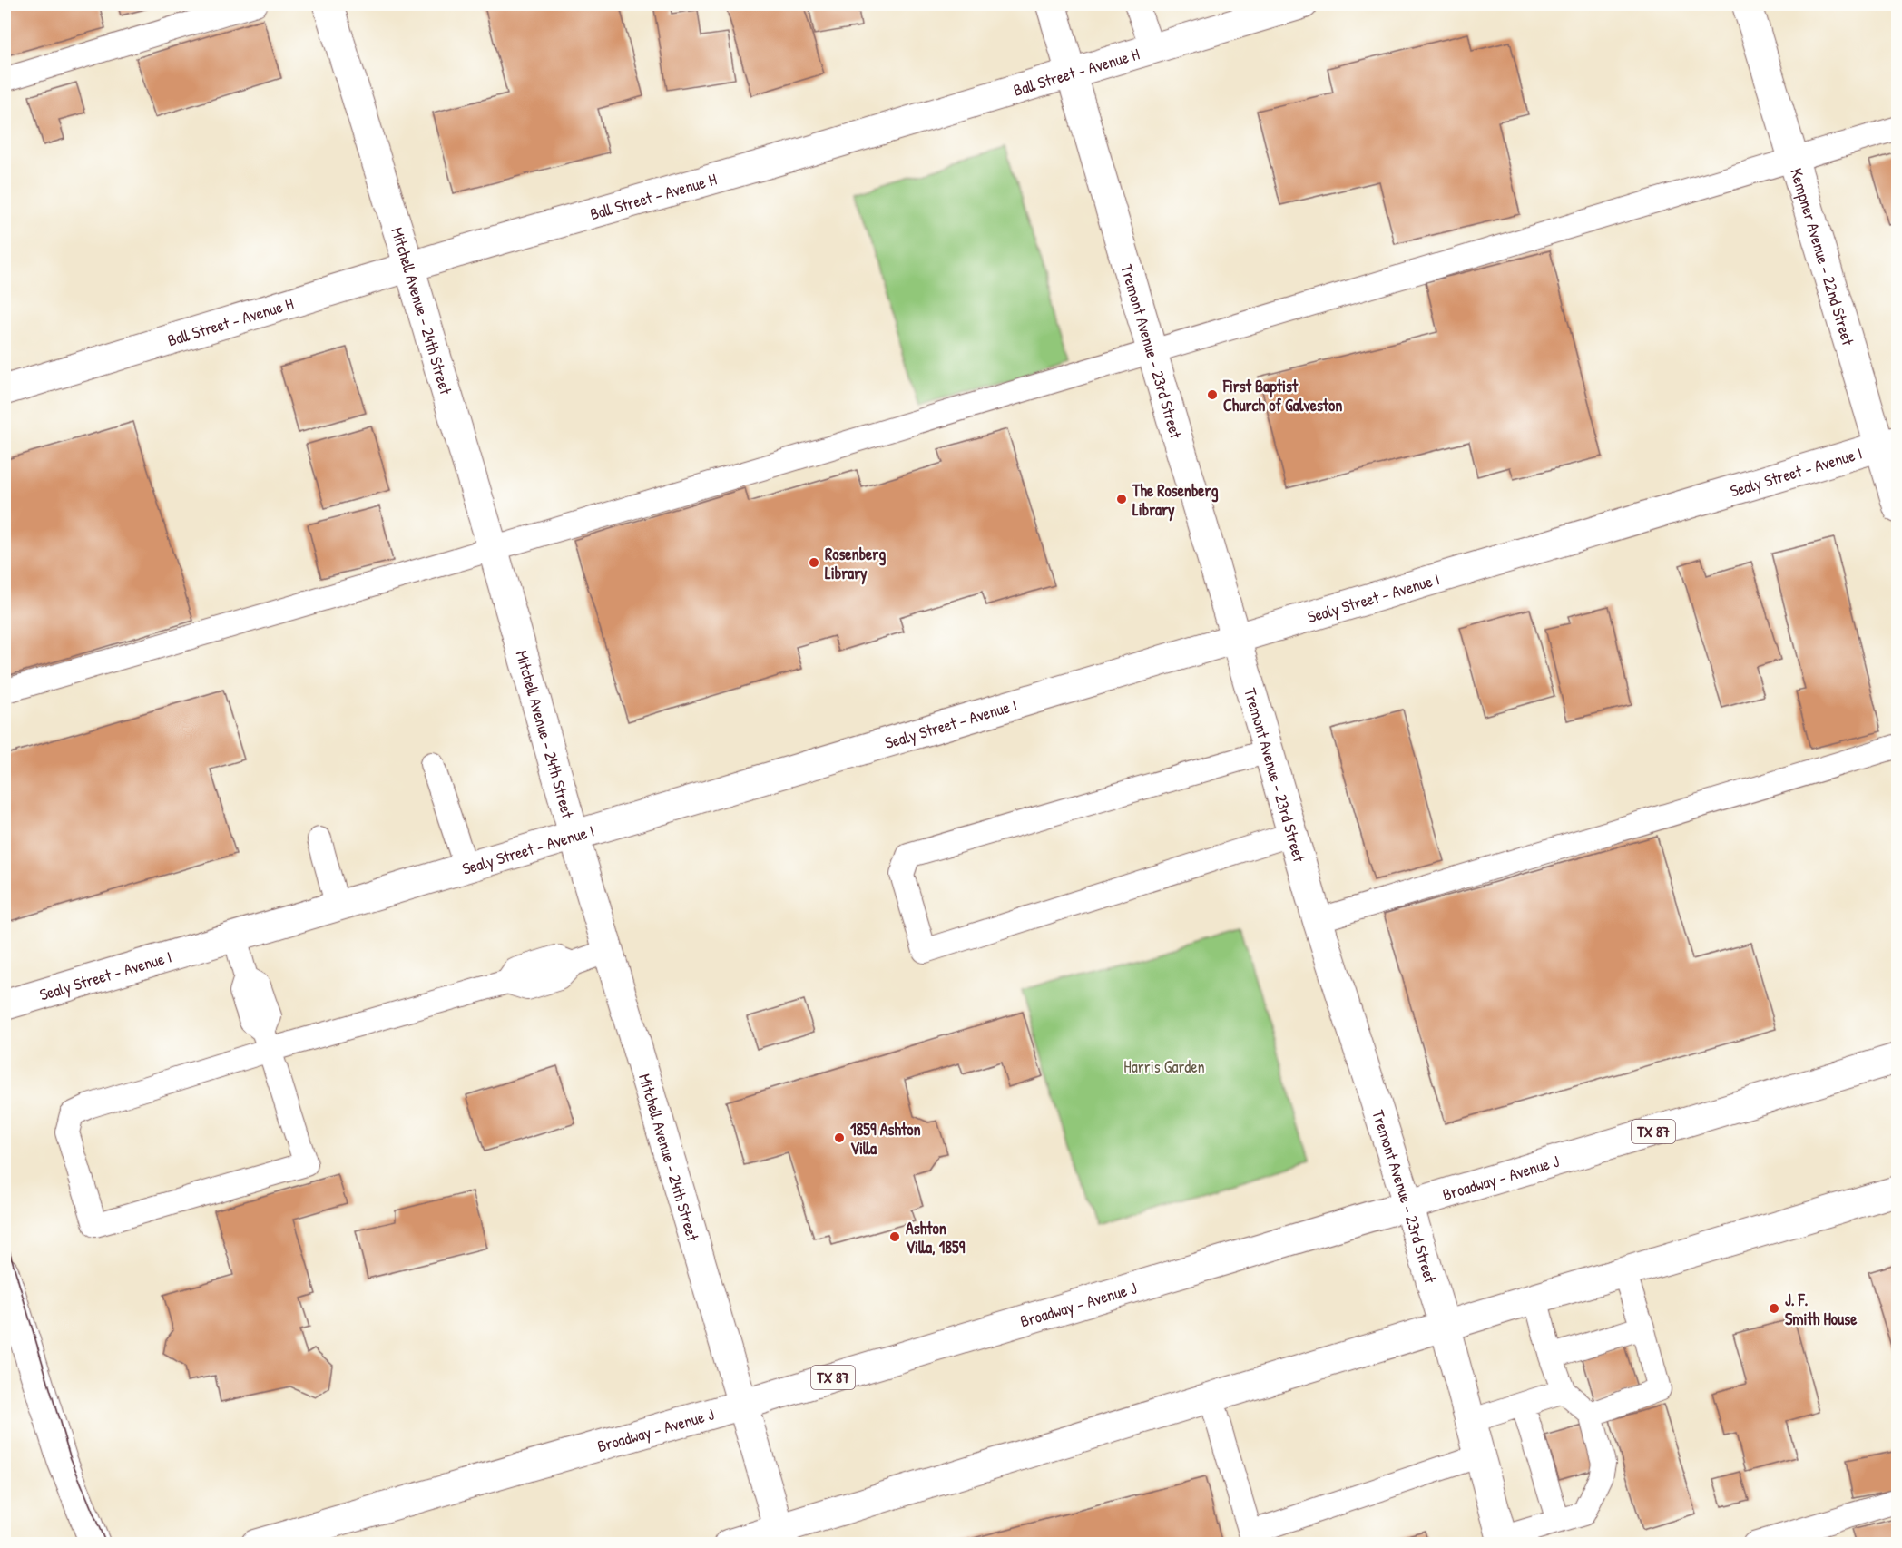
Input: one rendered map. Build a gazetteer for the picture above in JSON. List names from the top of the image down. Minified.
{"streets":{"street":["Ball Street - Avenue H","Kempner Avenue - 22nd Street","Mitchell Avenue - 24th Street","Tremont Avenue - 23rd Street","Sealy Street - Avenue I","TX 87","Broadway - Avenue J"]},"crossings":[["Ball Street - Avenue H","Mitchell Avenue - 24th Street"],["Ball Street - Avenue H","Tremont Avenue - 23rd Street"],["Kempner Avenue - 22nd Street","Sealy Street - Avenue I"],["Mitchell Avenue - 24th Street","Sealy Street - Avenue I"],["Mitchell Avenue - 24th Street","Broadway - Avenue J"],["Tremont Avenue - 23rd Street","Sealy Street - Avenue I"],["Tremont Avenue - 23rd Street","Broadway - Avenue J"]],"parks":["Harris Garden"],"places":["First Baptist Church of Galveston","The Rosenberg Library","Rosenberg Library","1859 Ashton Villa","Ashton Villa, 1859","J. F. Smith House"]}
